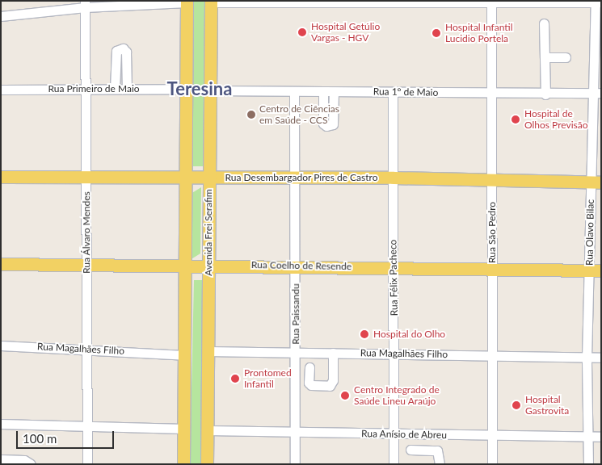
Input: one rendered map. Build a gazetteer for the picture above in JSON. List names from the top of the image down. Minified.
{"streets":{"main road":["Rua Desembargador Pires de Castro","Avenida Frei Serafim","Rua Coelho de Resende"],"street":["Rua Primeiro de Maio","Rua 1º de Maio","Rua Álvaro Mendes","Rua São Pedro","Rua Olavo Bilac","Rua Félix Pacheco","Rua Paissandu","Rua Magalhães Filho","Rua Anísio de Abreu"]},"crossings":[["Rua Primeiro de Maio","Rua Álvaro Mendes"],["Rua 1º de Maio","Avenida Frei Serafim"],["Rua 1º de Maio","Rua São Pedro"],["Rua 1º de Maio","Rua Olavo Bilac"],["Rua 1º de Maio","Rua Félix Pacheco"],["Rua 1º de Maio","Rua Paissandu"],["Rua Desembargador Pires de Castro","Rua Álvaro Mendes"],["Rua Desembargador Pires de Castro","Avenida Frei Serafim"],["Rua Desembargador Pires de Castro","Rua São Pedro"],["Rua Desembargador Pires de Castro","Rua Olavo Bilac"],["Rua Desembargador Pires de Castro","Rua Félix Pacheco"],["Rua Desembargador Pires de Castro","Rua Paissandu"],["Rua Álvaro Mendes","Rua Coelho de Resende"],["Rua Álvaro Mendes","Rua Magalhães Filho"],["Avenida Frei Serafim","Rua Coelho de Resende"],["Avenida Frei Serafim","Rua Magalhães Filho"],["Avenida Frei Serafim","Rua Anísio de Abreu"],["Rua São Pedro","Rua Coelho de Resende"],["Rua São Pedro","Rua Magalhães Filho"],["Rua São Pedro","Rua Anísio de Abreu"],["Rua Olavo Bilac","Rua Coelho de Resende"],["Rua Olavo Bilac","Rua Magalhães Filho"],["Rua Olavo Bilac","Rua Anísio de Abreu"],["Rua Coelho de Resende","Rua Félix Pacheco"],["Rua Coelho de Resende","Rua Paissandu"],["Rua Félix Pacheco","Rua Magalhães Filho"],["Rua Félix Pacheco","Rua Anísio de Abreu"],["Rua Paissandu","Rua Magalhães Filho"],["Rua Paissandu","Rua Anísio de Abreu"]],"districts":["Teresina"],"places":["Hospital Getúlio Vargas - HGV","Hospital Infantil Lucidio Portela","Centro de Ciências em Saúde - CCS","Hospital de Olhos Previsão","Hospital do Olho","Prontomed Infantil","Centro Integrado de Saúde Lineu Araújo","Hospital Gastrovita"],"scale_bar":"100 m"}
